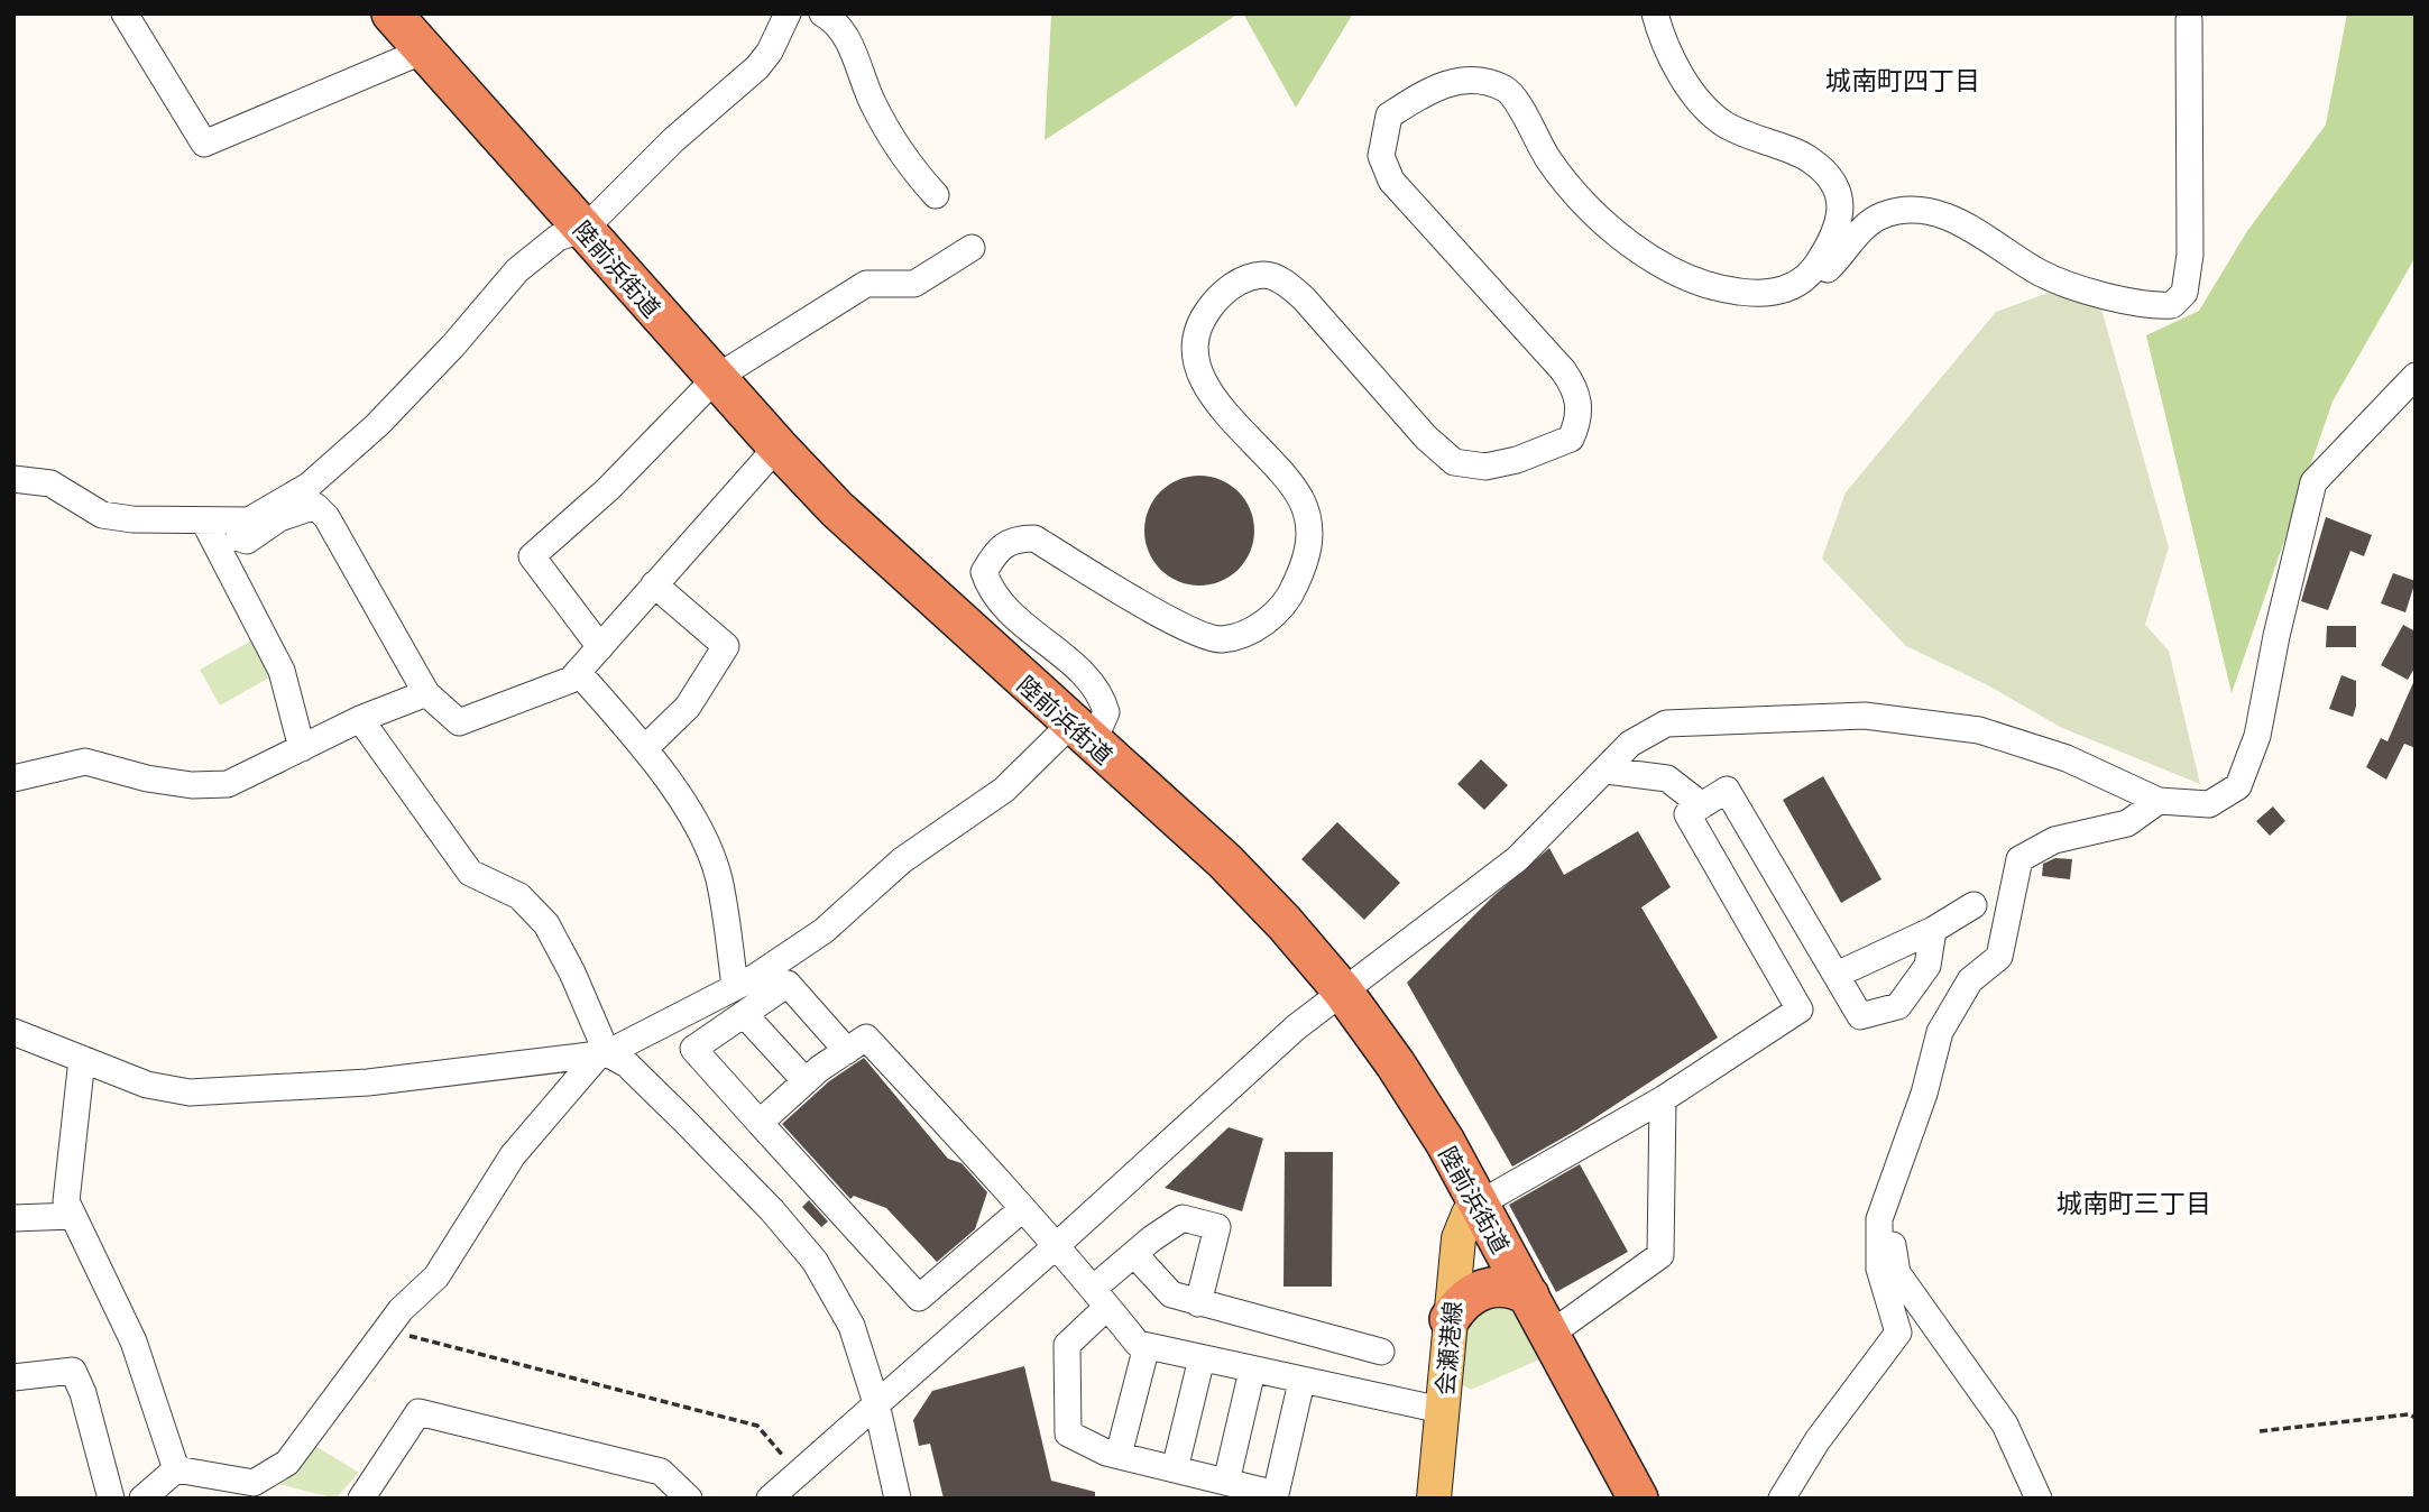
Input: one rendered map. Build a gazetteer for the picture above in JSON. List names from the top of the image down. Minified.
{"streets":{"highway":["陸前浜街道"],"main road":["会瀬港線"]},"crossings":[["陸前浜街道","会瀬港線"]],"districts":["城南町四丁目","城南町三丁目"]}
